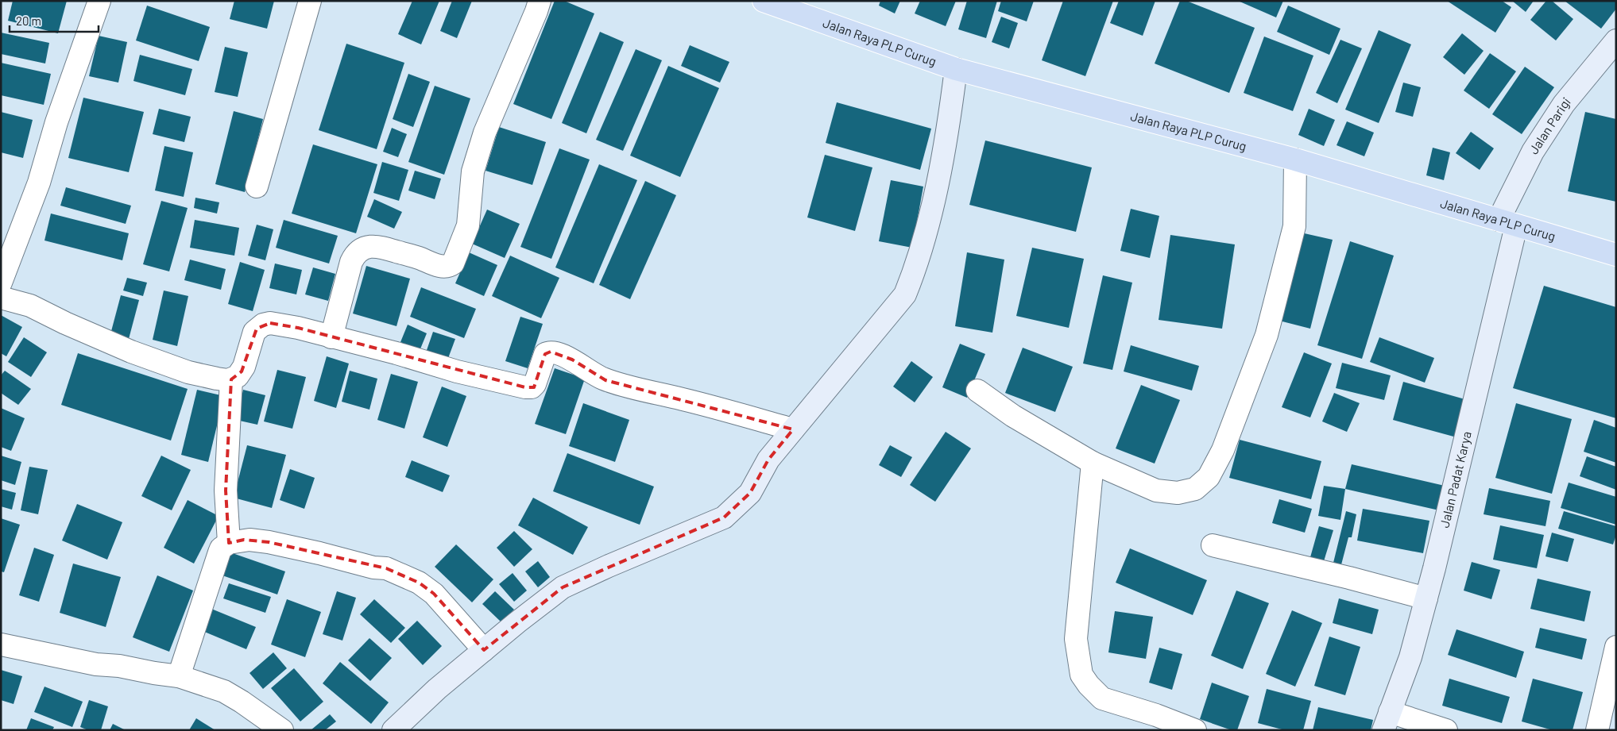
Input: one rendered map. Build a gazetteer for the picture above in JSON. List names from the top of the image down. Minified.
{"streets":{"main road":["Jalan Raya PLP Curug"],"street":["Jalan Parigi","Jalan Padat Karya"]},"crossings":[["Jalan Raya PLP Curug","Jalan Parigi"],["Jalan Raya PLP Curug","Jalan Padat Karya"],["Jalan Parigi","Jalan Padat Karya"]],"scale_bar":"20 m"}
